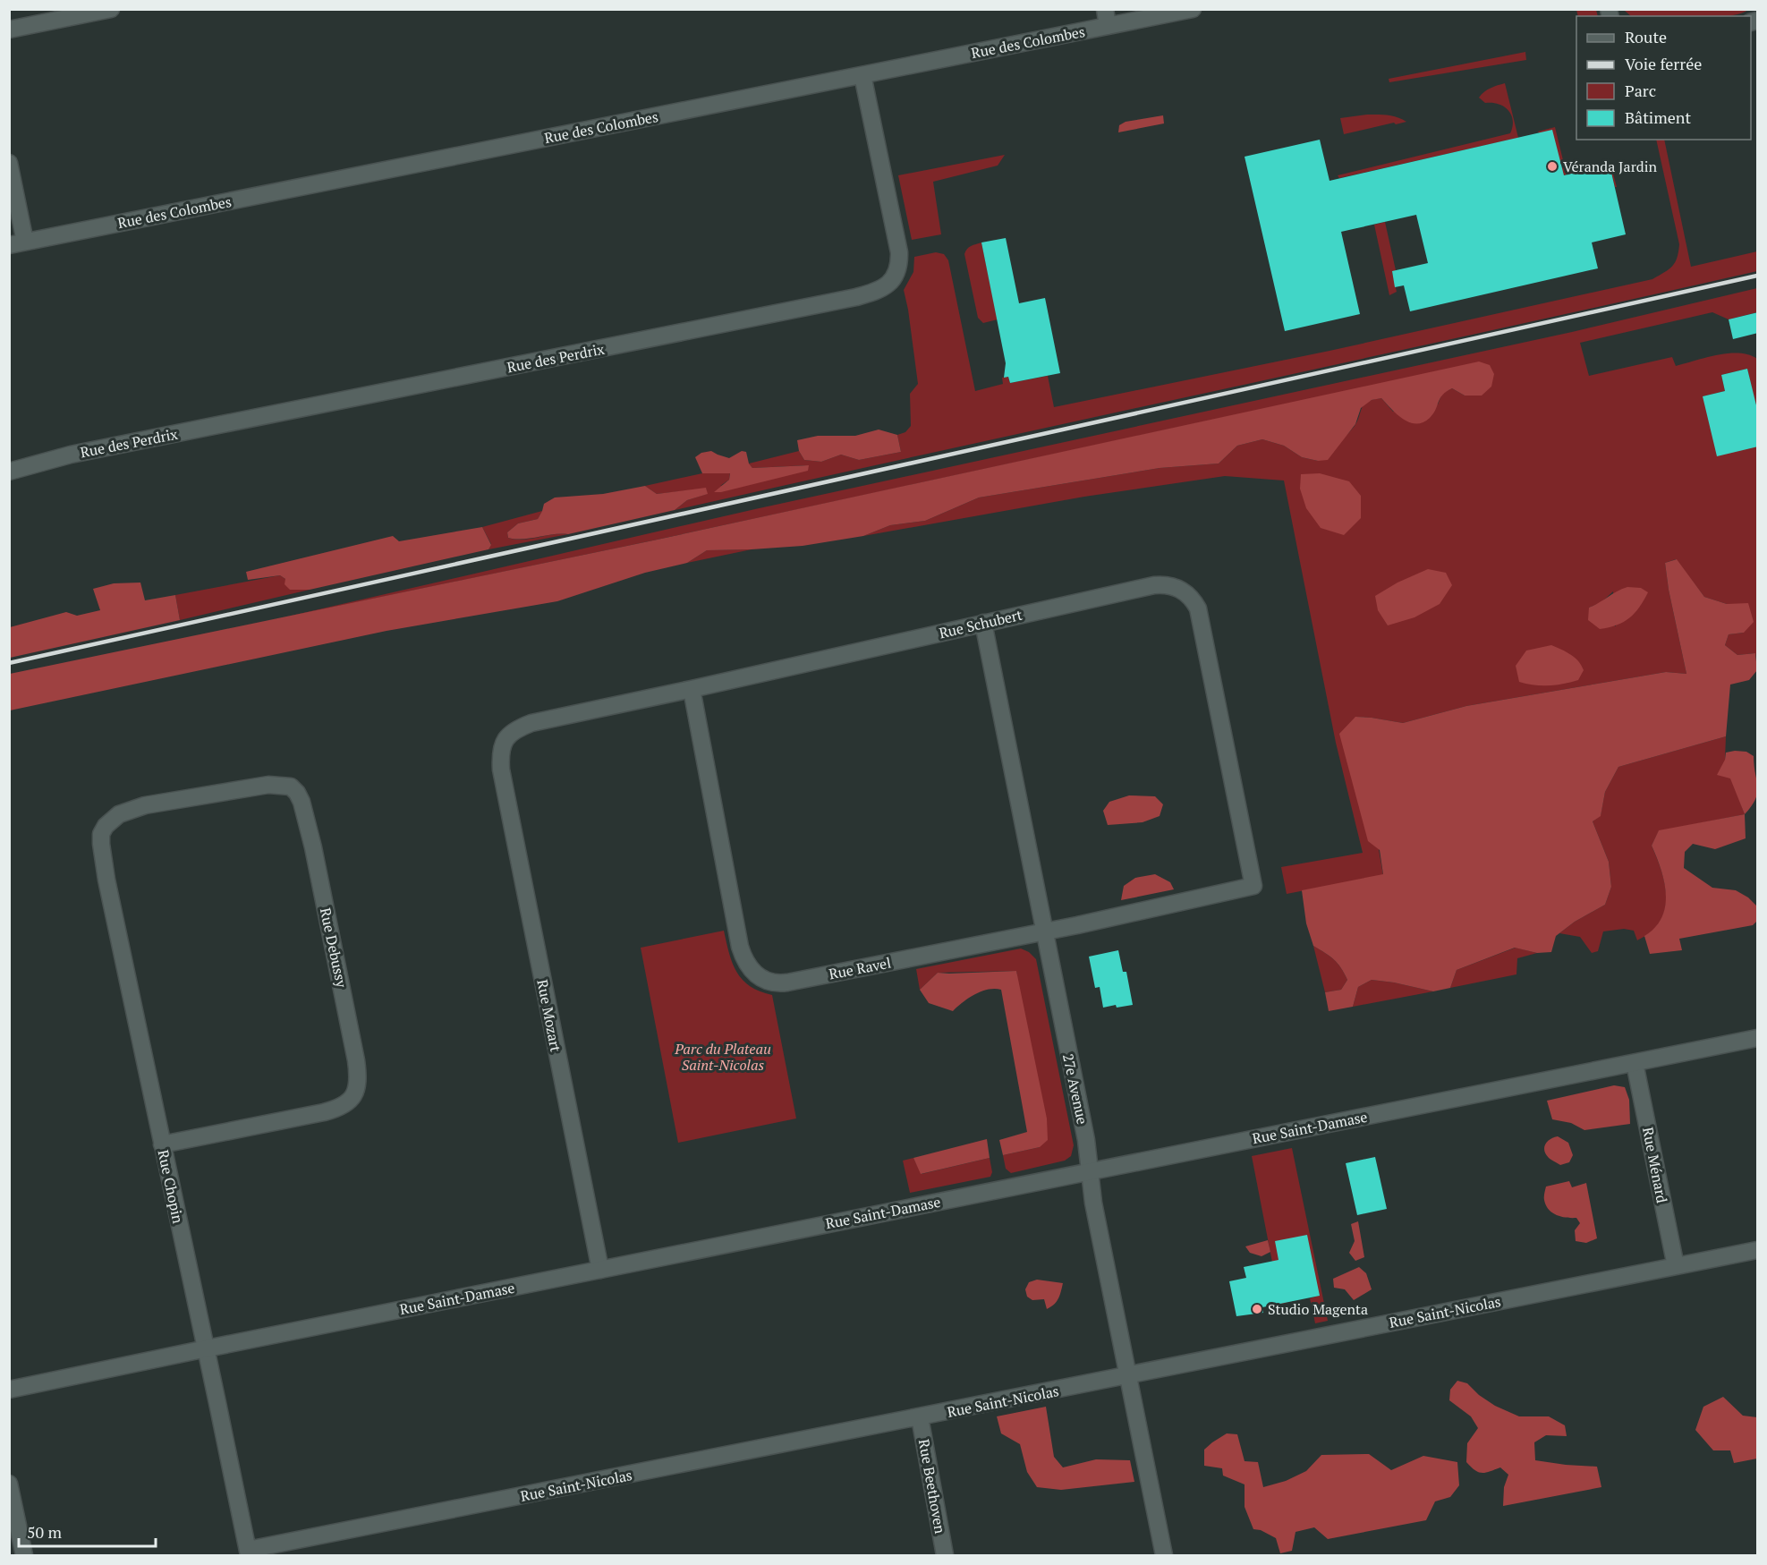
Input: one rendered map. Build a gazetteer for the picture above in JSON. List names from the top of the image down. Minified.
{"streets":{"street":["Rue des Colombes","Rue des Perdrix","Rue Schubert","Rue Debussy","Rue Ravel","Rue Mozart","27e Avenue","Rue Saint-Damase","Rue Ménard","Rue Chopin","Rue Saint-Nicolas","Rue Beethoven"]},"crossings":[["Rue des Colombes","Rue des Perdrix"],["Rue Schubert","Rue Ravel"],["Rue Schubert","Rue Mozart"],["Rue Schubert","27e Avenue"],["Rue Debussy","Rue Chopin"],["Rue Ravel","27e Avenue"],["Rue Mozart","Rue Saint-Damase"],["27e Avenue","Rue Saint-Damase"],["27e Avenue","Rue Saint-Nicolas"],["Rue Saint-Damase","Rue Ménard"],["Rue Saint-Damase","Rue Chopin"],["Rue Ménard","Rue Saint-Nicolas"],["Rue Chopin","Rue Saint-Nicolas"],["Rue Saint-Nicolas","Rue Beethoven"]],"parks":["Parc du Plateau Saint-Nicolas"],"places":["Véranda Jardin","Studio Magenta"],"legend":["Route","Voie ferrée","Parc","Bâtiment"],"scale_bar":"50 m"}
